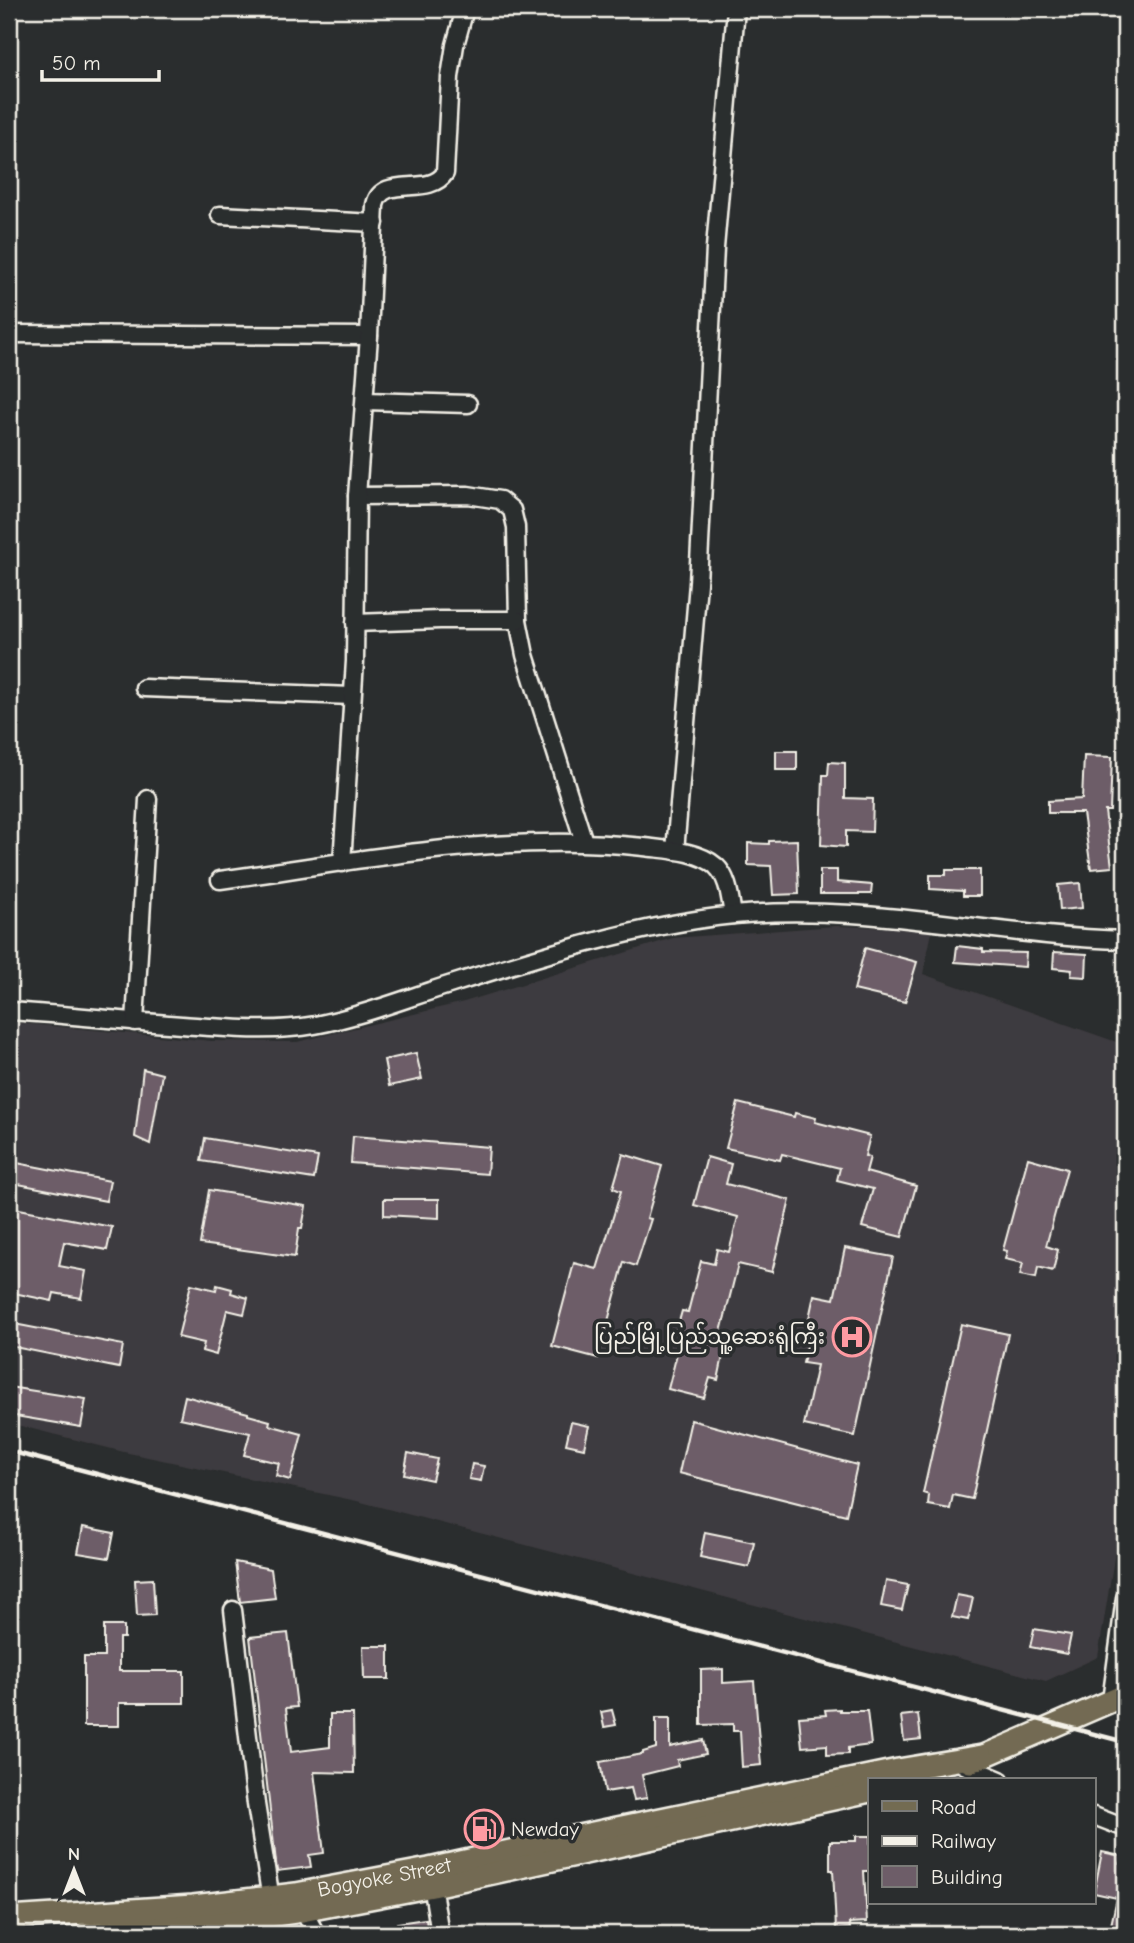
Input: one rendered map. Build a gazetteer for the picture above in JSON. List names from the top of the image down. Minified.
{"streets":{"main road":["Bogyoke Street"]},"places":{"hospital":["ပြည်မြို့ပြည်သူ့ဆေးရုံကြီး"],"fuel station":["Newday"]},"legend":["Road","Railway","Building"],"scale_bar":"50 m","north":"top"}
